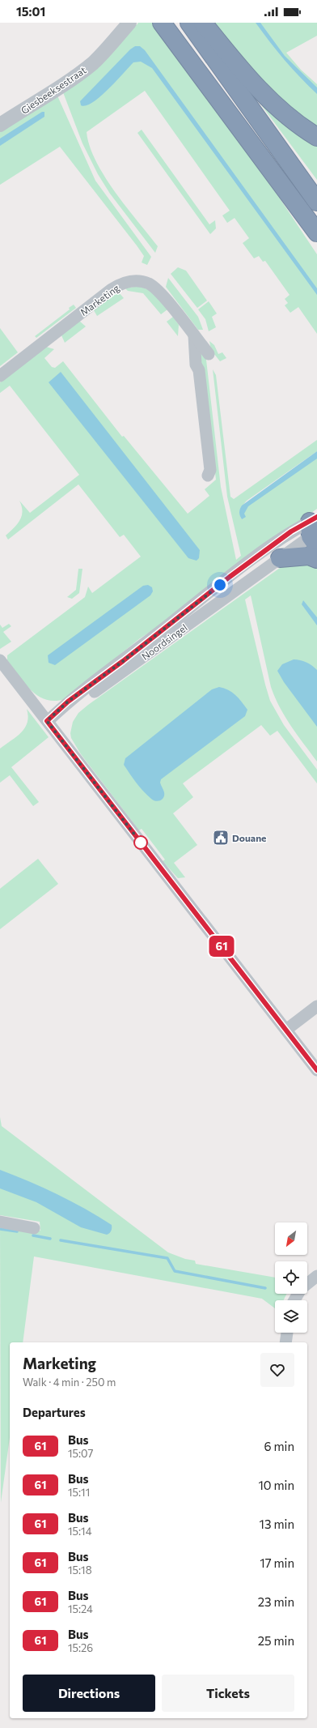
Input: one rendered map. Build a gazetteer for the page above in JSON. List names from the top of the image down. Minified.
{"streets":{"street":["Giesbeeksestraat","Marketing","Noordsingel"]},"places":{"public building":["Douane"]},"lines":["bus line 61"],"north":"bottom left","page":{"status":"15:01","on_map":"61","heading":[["Marketing","Walk · 4 min · 250 m"],"Departures"],"list":[{"mark":"61","name":"Bus","note":"15:07","value":"6 min"},{"mark":"61","name":"Bus","note":"15:11","value":"10 min"},{"mark":"61","name":"Bus","note":"15:14","value":"13 min"},{"mark":"61","name":"Bus","note":"15:18","value":"17 min"},{"mark":"61","name":"Bus","note":"15:24","value":"23 min"},{"mark":"61","name":"Bus","note":"15:26","value":"25 min"}],"buttons":["Directions","Tickets"]}}
